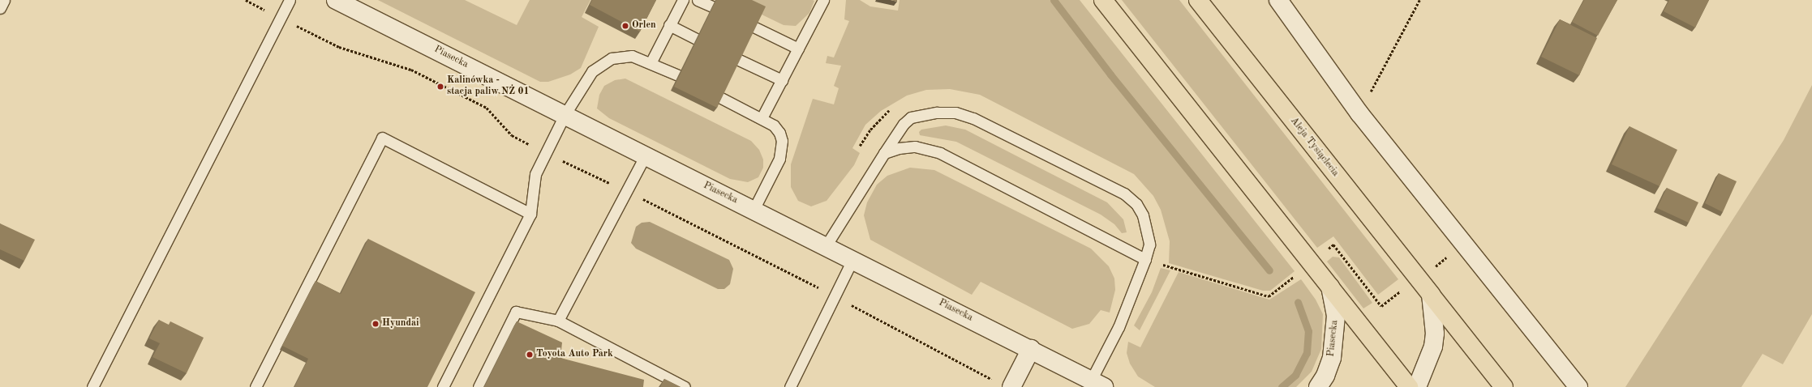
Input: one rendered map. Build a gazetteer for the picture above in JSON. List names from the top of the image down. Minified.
{"streets":{"main road":["Aleja Tysiąclecia"],"street":["Piasecka"]},"places":["Orlen","Kalinówka - stacja paliw NŻ 01","Hyundai","Toyota Auto Park"]}
